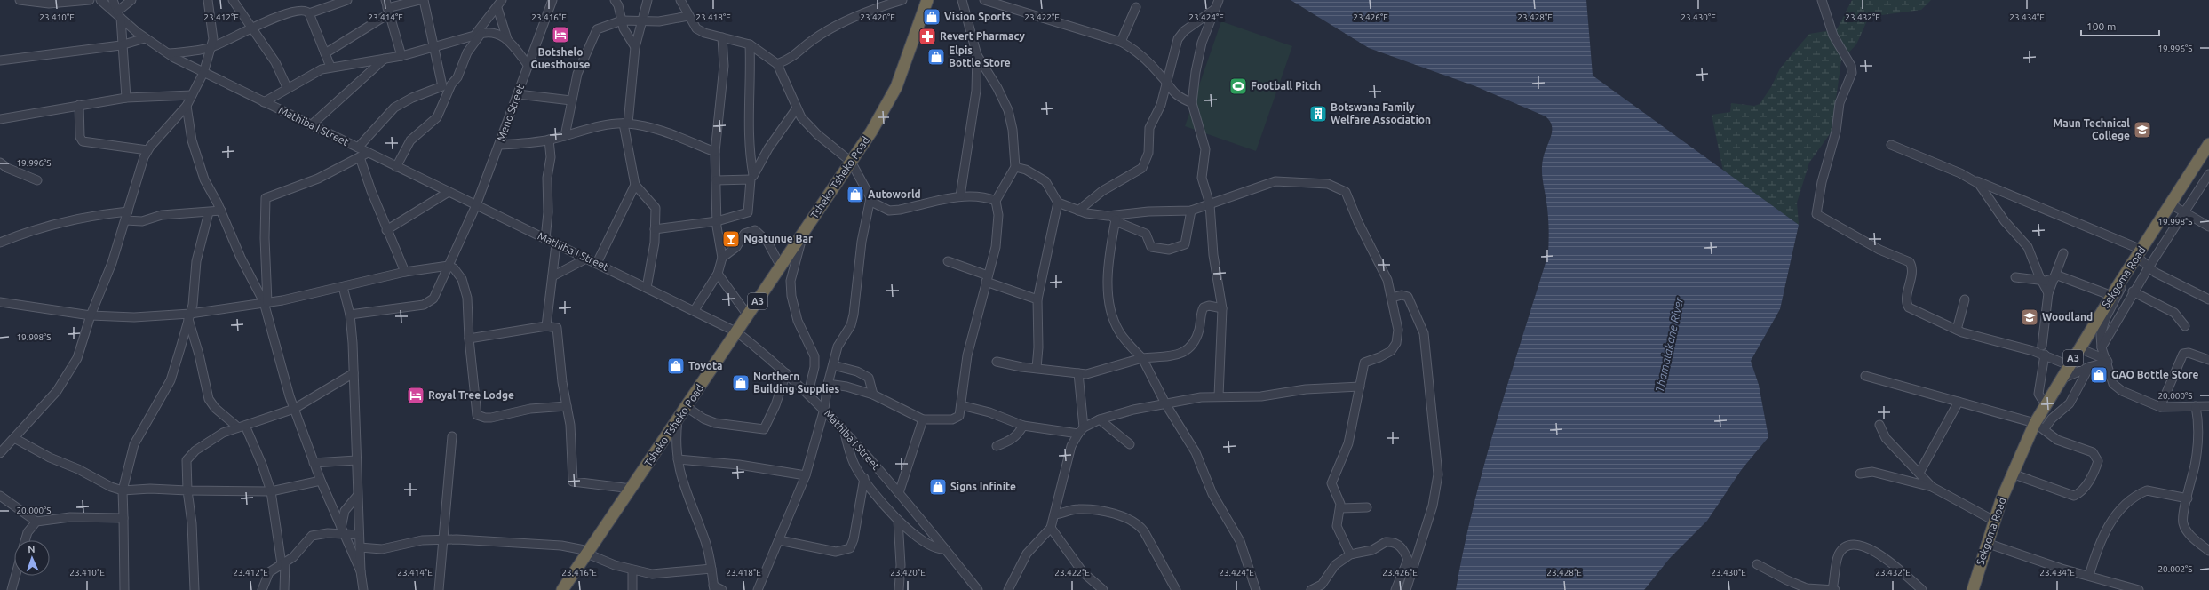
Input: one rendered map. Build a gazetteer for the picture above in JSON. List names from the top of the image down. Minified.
{"streets":{"highway":["Tsheko Tsheko Road","Sekgoma Road","A3"],"street":["Meno Street","Mathiba I Street"]},"crossings":[["Meno Street","Mathiba I Street"],["Mathiba I Street","Tsheko Tsheko Road"]],"water":["Thamalakane River"],"places":{"shop":["Vision Sports","Elpis Bottle Store","Autoworld","Toyota","GAO Bottle Store","Northern Building Supplies","Signs Infinite"],"hotel":["Botshelo Guesthouse","Royal Tree Lodge"],"pharmacy":["Revert Pharmacy"],"sports":["Football Pitch"],"building":["Botswana Family Welfare Association"],"school or university":["Maun Technical College","Woodland"],"bar":["Ngatunue Bar"]},"scale_bar":"100 m","north":"top","coordinates":["23.410°E","23.412°E","23.414°E","23.416°E","23.418°E","23.420°E","23.422°E","23.424°E","23.426°E","23.428°E","23.430°E","23.432°E","23.434°E","19.996°S","19.998°S","20.000°S","20.002°S"]}
